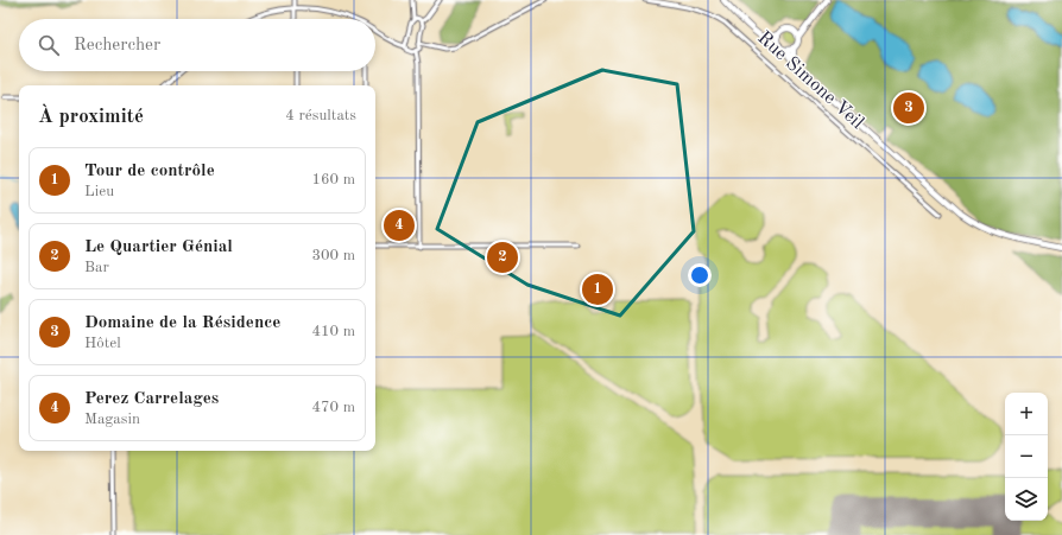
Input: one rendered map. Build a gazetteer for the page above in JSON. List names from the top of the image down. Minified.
{"streets":{"street":["Rue Simone Veil"]},"page":{"search":"Rechercher","heading":["À proximité","4 résultats"],"pins":["3","4","2","1"],"list":[{"mark":"1","name":"Tour de contrôle","note":"Lieu","value":"160 m"},{"mark":"2","name":"Le Quartier Génial","note":"Bar","value":"300 m"},{"mark":"3","name":"Domaine de la Résidence","note":"Hôtel","value":"410 m"},{"mark":"4","name":"Perez Carrelages","note":"Magasin","value":"470 m"}],"map_buttons":["+","−"]}}
